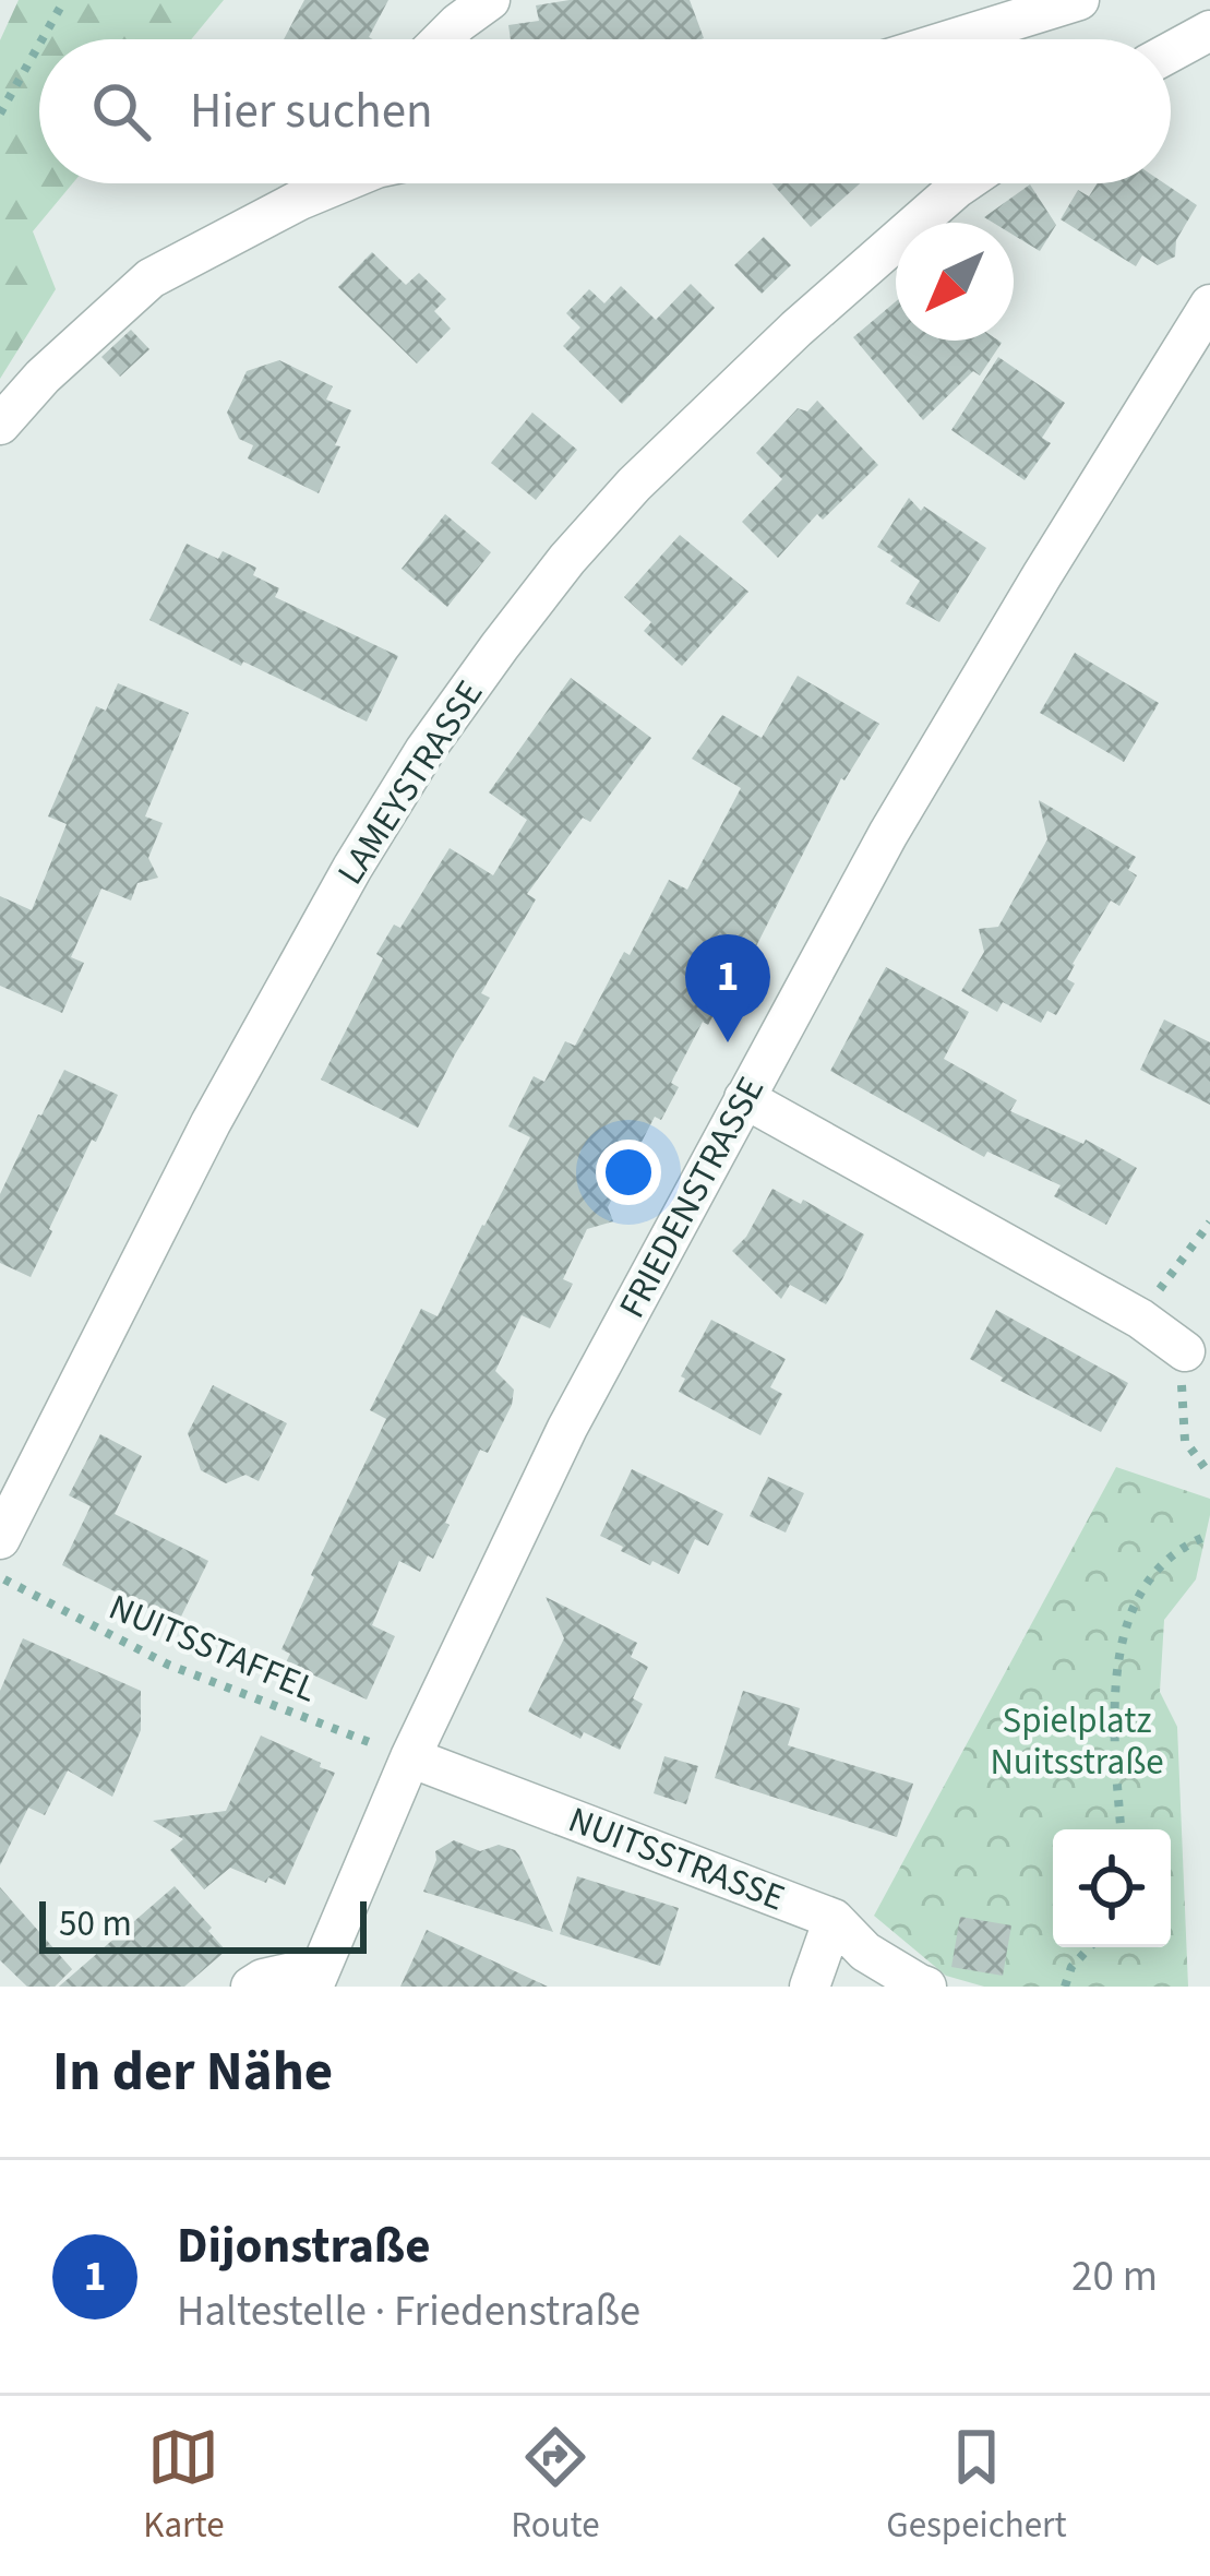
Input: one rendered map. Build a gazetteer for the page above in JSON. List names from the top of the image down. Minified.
{"streets":{"street":["LAMEYSTRASSE","FRIEDENSTRASSE","NUITSSTRASSE"],"path":["NUITSSTAFFEL"]},"crossings":[["FRIEDENSTRASSE","NUITSSTAFFEL"],["FRIEDENSTRASSE","NUITSSTRASSE"],["NUITSSTAFFEL","NUITSSTRASSE"]],"parks":["Spielplatz Nuitsstraße"],"scale_bar":"50 m","north":"bottom left","page":{"search":"Hier suchen","pins":"1","scale":"50 m","heading":"In der Nähe","list":[{"mark":"1","name":"Dijonstraße","note":"Haltestelle · Friedenstraße","value":"20 m"}],"nav":["Karte","Route","Gespeichert"]}}
